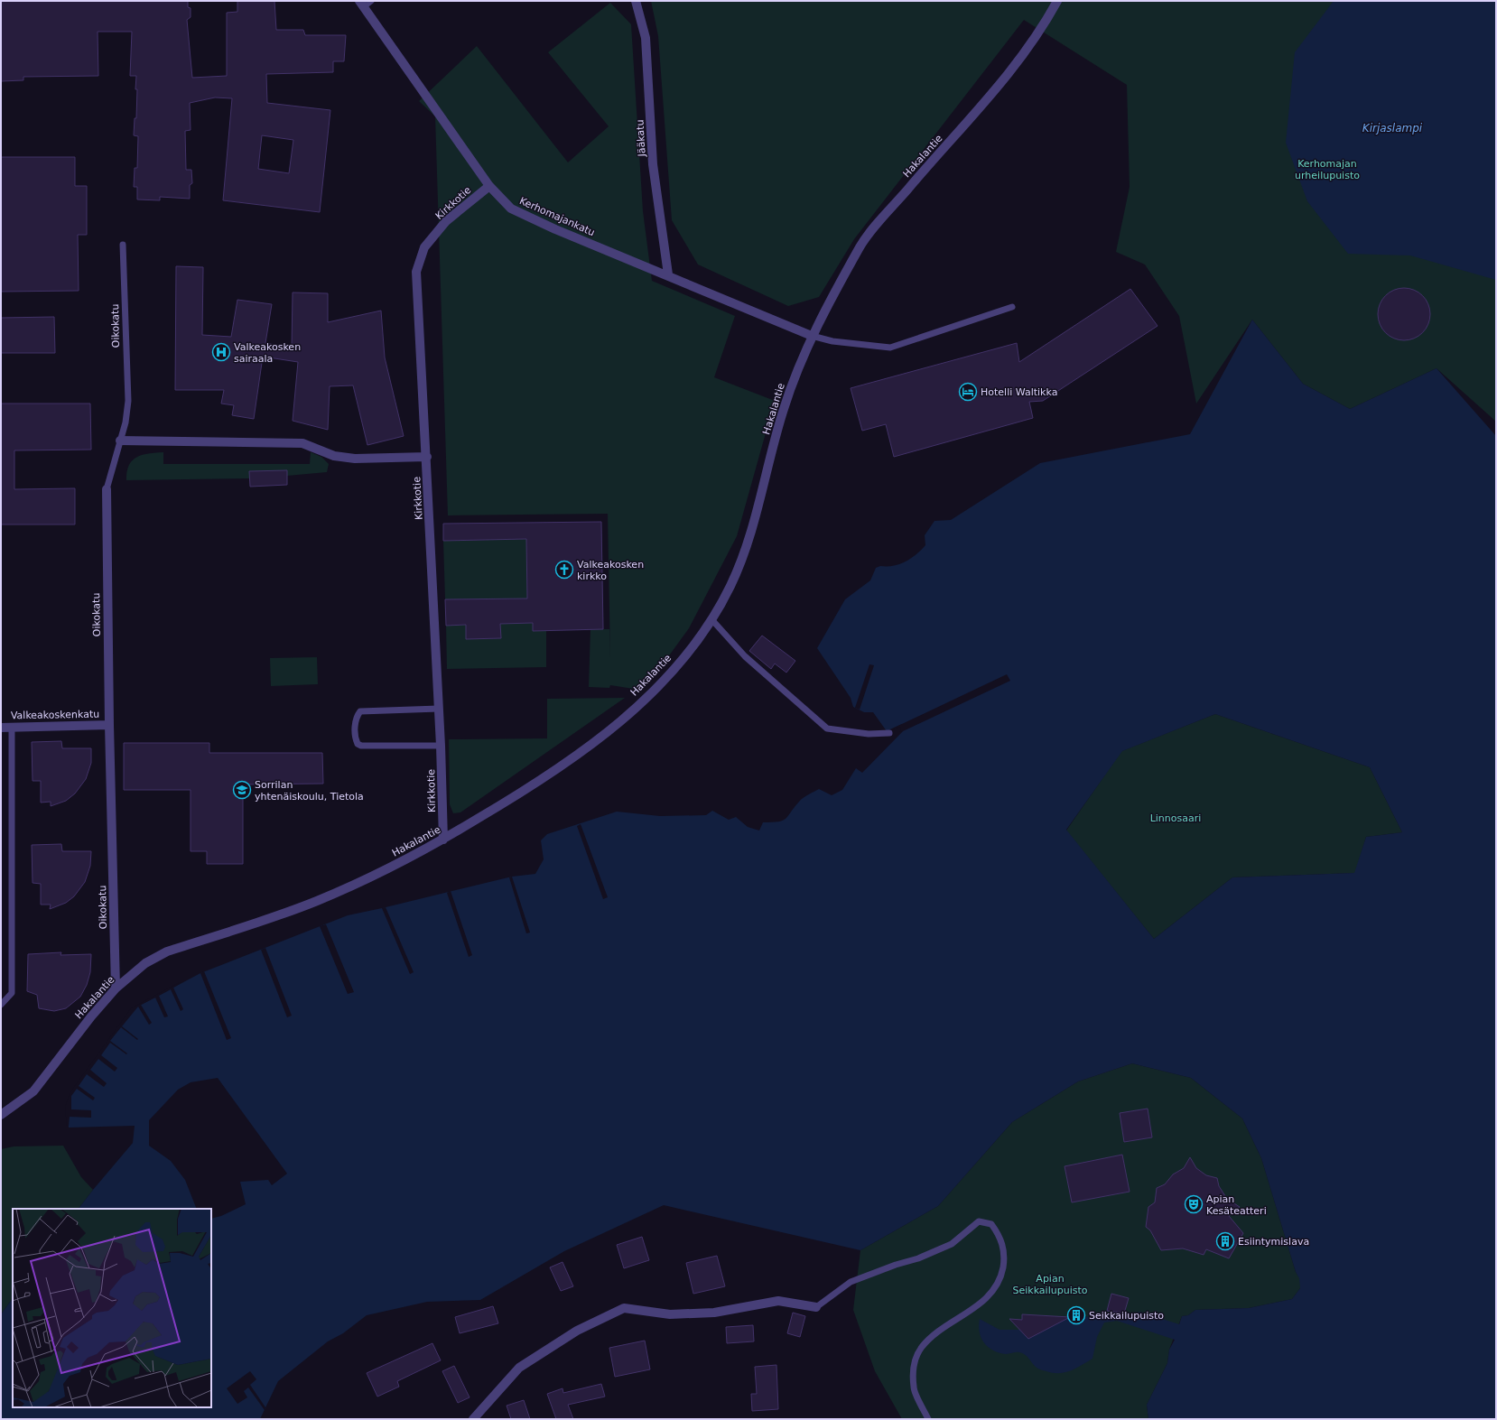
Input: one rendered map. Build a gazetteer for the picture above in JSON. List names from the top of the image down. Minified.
{"streets":{"street":["Jääkatu","Hakalantie","Kirkkotie","Kerhomajankatu","Oikokatu","Valkeakoskenkatu"]},"crossings":[["Jääkatu","Kerhomajankatu"],["Hakalantie","Kirkkotie"],["Hakalantie","Kerhomajankatu"],["Hakalantie","Oikokatu"],["Kirkkotie","Kerhomajankatu"],["Oikokatu","Valkeakoskenkatu"]],"water":["Kirjaslampi"],"parks":["Kerhomajan urheilupuisto","Linnosaari","Apian Seikkailupuisto"],"places":{"hospital":["Valkeakosken sairaala"],"hotel":["Hotelli Waltikka"],"church":["Valkeakosken kirkko"],"school or university":["Sorrilan yhtenäiskoulu, Tietola"],"theatre":["Apian Kesäteatteri"],"building":["Esiintymislava","Seikkailupuisto"]}}
